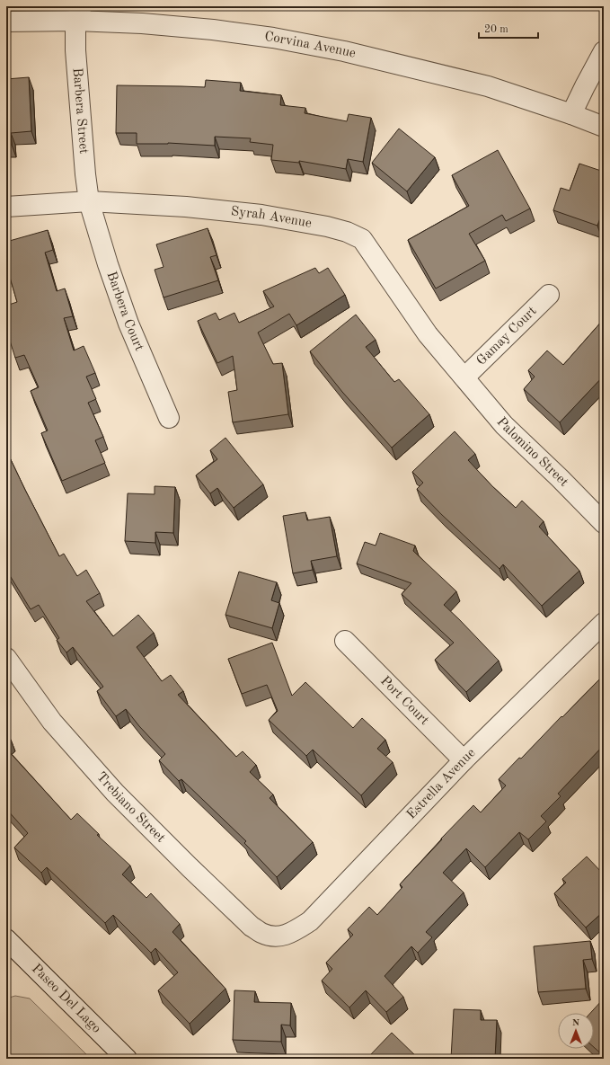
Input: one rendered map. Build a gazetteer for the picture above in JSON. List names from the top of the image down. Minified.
{"streets":{"street":["Corvina Avenue","Barbera Street","Syrah Avenue","Barbera Court","Gamay Court","Palomino Street","Port Court","Estrella Avenue","Trebiano Street","Paseo Del Lago"]},"crossings":[["Corvina Avenue","Barbera Street"],["Barbera Street","Syrah Avenue"],["Barbera Street","Barbera Court"],["Syrah Avenue","Barbera Court"],["Syrah Avenue","Gamay Court"],["Syrah Avenue","Palomino Street"],["Gamay Court","Palomino Street"],["Port Court","Estrella Avenue"],["Estrella Avenue","Trebiano Street"]],"scale_bar":"20 m","north":"top"}
